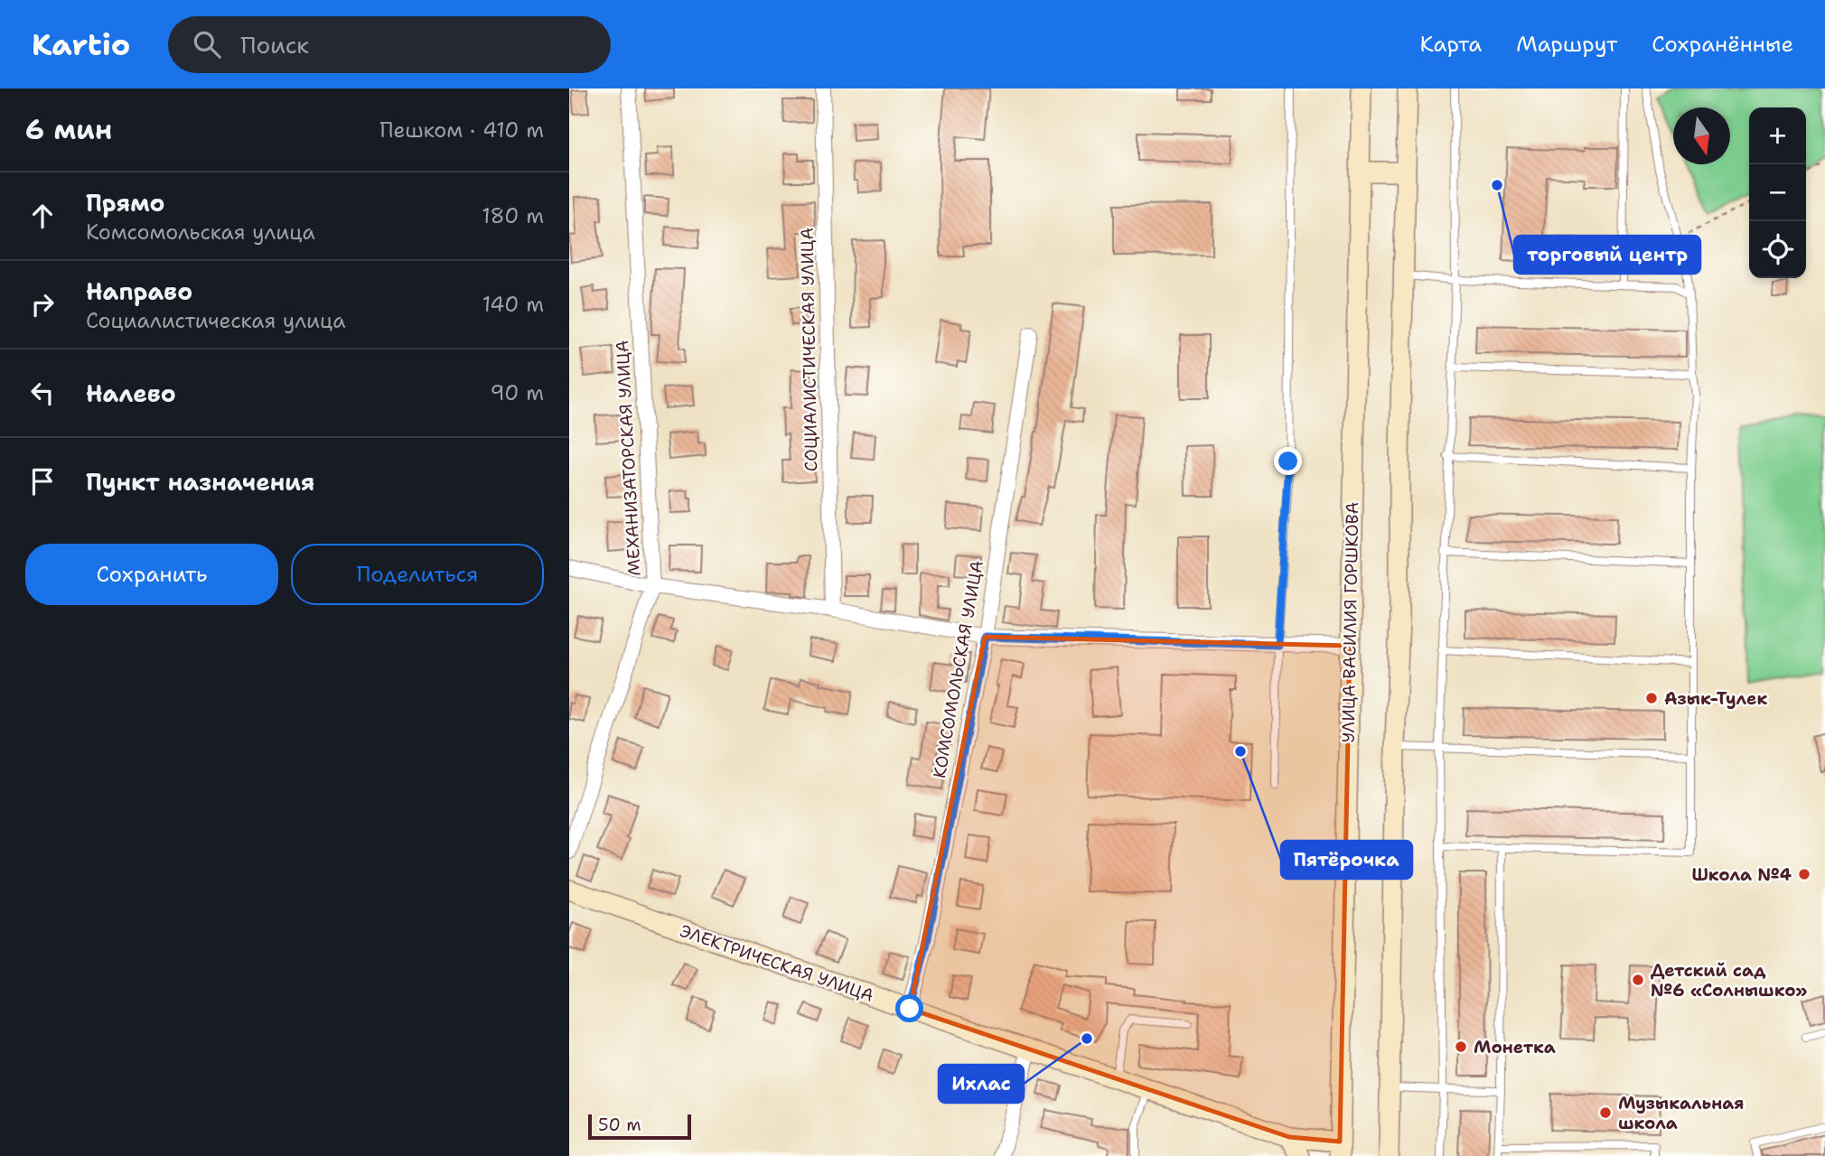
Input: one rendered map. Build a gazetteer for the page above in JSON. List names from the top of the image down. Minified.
{"streets":{"main road":["УЛИЦА ВАСИЛИЯ ГОРШКОВА","ЭЛЕКТРИЧЕСКАЯ УЛИЦА"],"street":["СОЦИАЛИСТИЧЕСКАЯ УЛИЦА","МЕХАНИЗАТОРСКАЯ УЛИЦА","КОМСОМОЛЬСКАЯ УЛИЦА"]},"crossings":[["УЛИЦА ВАСИЛИЯ ГОРШКОВА","ЭЛЕКТРИЧЕСКАЯ УЛИЦА"],["КОМСОМОЛЬСКАЯ УЛИЦА","ЭЛЕКТРИЧЕСКАЯ УЛИЦА"]],"places":["торговый центр","Азык-Тулек","Пятёрочка","Школа №4","Детский сад №6 «Солнышко»","Ихлас","Монетка","Музыкальная школа"],"scale_bar":"50 m","north":"bottom","page":{"header":"Kartio","search":"Поиск","nav":["Карта","Маршрут","Сохранённые"],"heading":["6 мин","Пешком · 410 m"],"map_buttons":["+","−"],"list":[["Прямо","Комсомольская улица","180 m"],["Направо","Социалистическая улица","140 m"],["Налево","90 m"],"Пункт назначения"],"buttons":["Сохранить","Поделиться"],"scale":"50 m"}}
